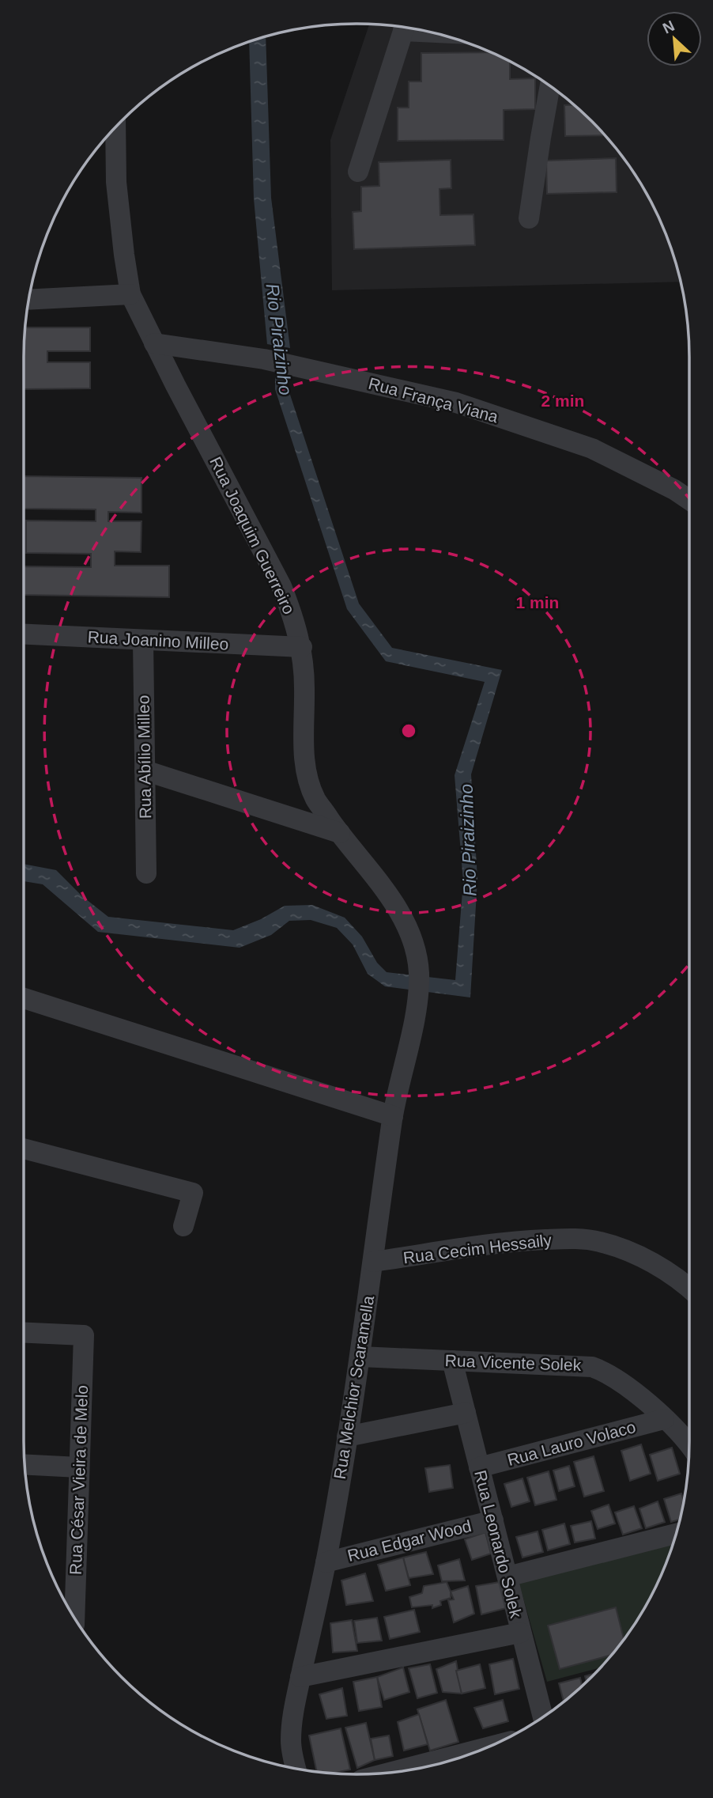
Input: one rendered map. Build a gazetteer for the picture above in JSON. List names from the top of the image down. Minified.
{"streets":{"street":["Rua França Viana","Rua Joaquim Guerreiro","Rua Joanino Milleo","Rua Abílio Milleo","Rua Cecim Hessaily","Rua Vicente Solek","Rua Melchior Scaramella","Rua Lauro Volaco","Rua César Vieira de Melo","Rua Edgar Wood","Rua Leonardo Solek"]},"crossings":[["Rua França Viana","Rua Joaquim Guerreiro"],["Rua Joaquim Guerreiro","Rua Joanino Milleo"],["Rua Joaquim Guerreiro","Rua Melchior Scaramella"],["Rua Joanino Milleo","Rua Abílio Milleo"],["Rua Cecim Hessaily","Rua Melchior Scaramella"],["Rua Vicente Solek","Rua Melchior Scaramella"],["Rua Vicente Solek","Rua Lauro Volaco"],["Rua Vicente Solek","Rua Leonardo Solek"],["Rua Melchior Scaramella","Rua Edgar Wood"],["Rua Lauro Volaco","Rua Leonardo Solek"],["Rua Edgar Wood","Rua Leonardo Solek"]],"water":["Rio Piraizinho"],"north":"top left","rings":["2 min","1 min"]}
